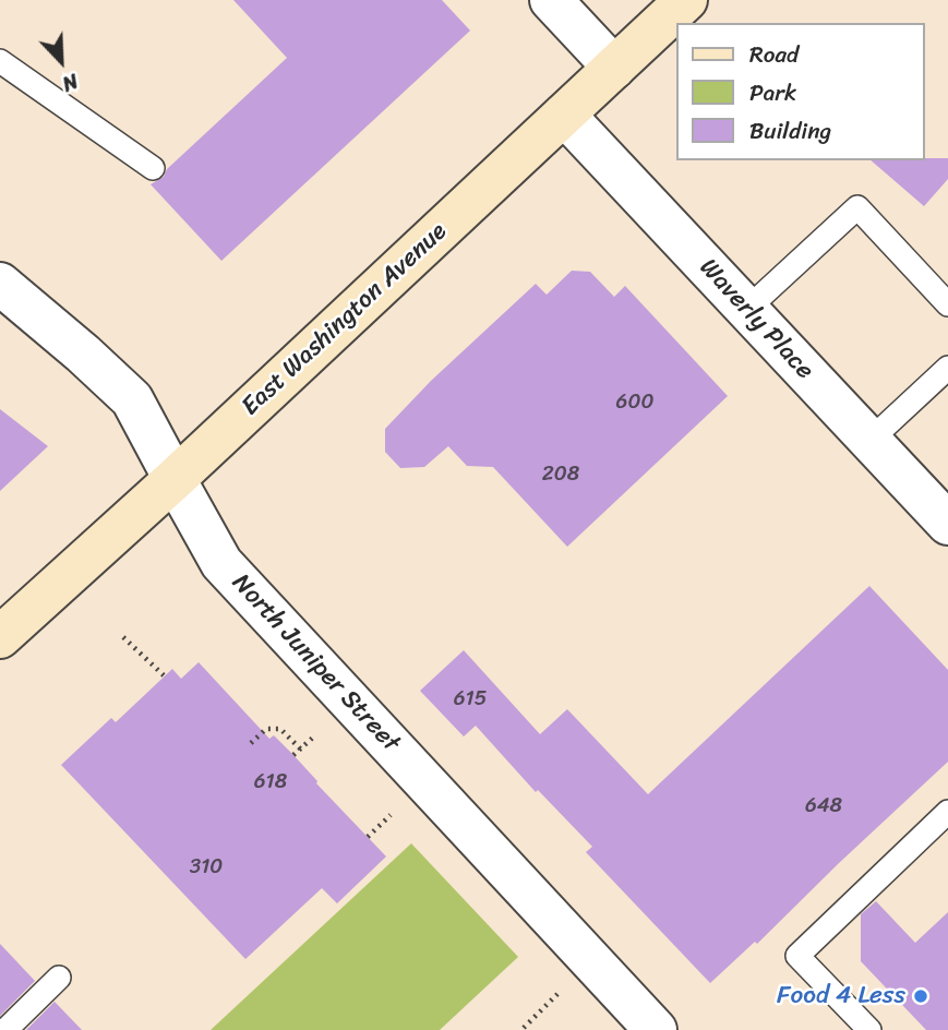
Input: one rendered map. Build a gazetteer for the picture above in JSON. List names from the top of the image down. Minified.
{"streets":{"main road":["East Washington Avenue"],"street":["Waverly Place","North Juniper Street"]},"crossings":[["East Washington Avenue","Waverly Place"],["East Washington Avenue","North Juniper Street"]],"places":["Food 4 Less"],"house_numbers":["600","208","615","618","648","310"],"legend":["Road","Park","Building"],"north":"bottom right"}
